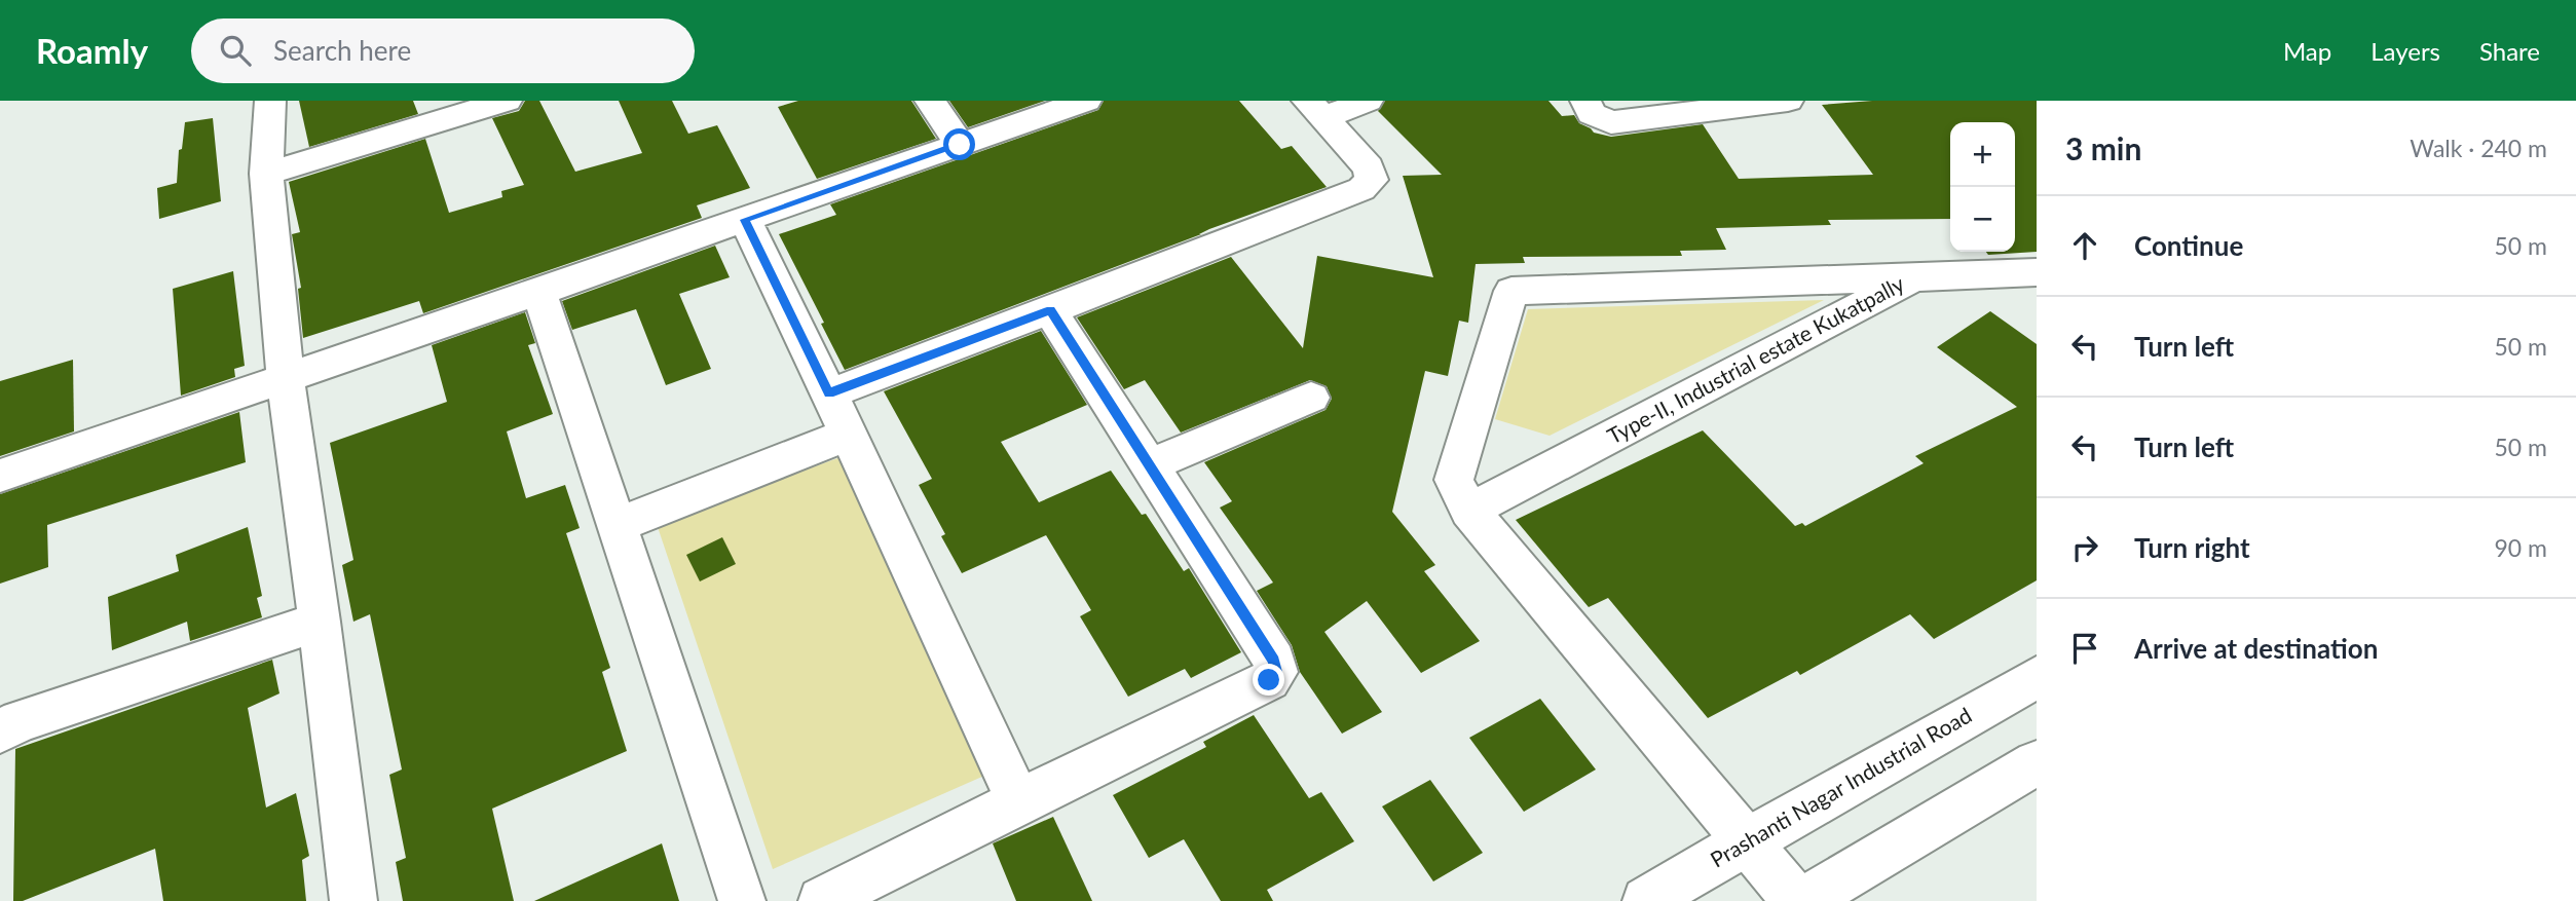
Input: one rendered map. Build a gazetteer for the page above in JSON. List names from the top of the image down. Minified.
{"streets":{"street":["Type-II, Industrial estate Kukatpally","Prashanti Nagar Industrial Road"]},"page":{"header":"Roamly","search":"Search here","nav":["Map","Layers","Share"],"heading":["3 min","Walk · 240 m"],"map_buttons":["+","−"],"list":[["Continue","50 m"],["Turn left","50 m"],["Turn left","50 m"],["Turn right","90 m"],"Arrive at destination"]}}
